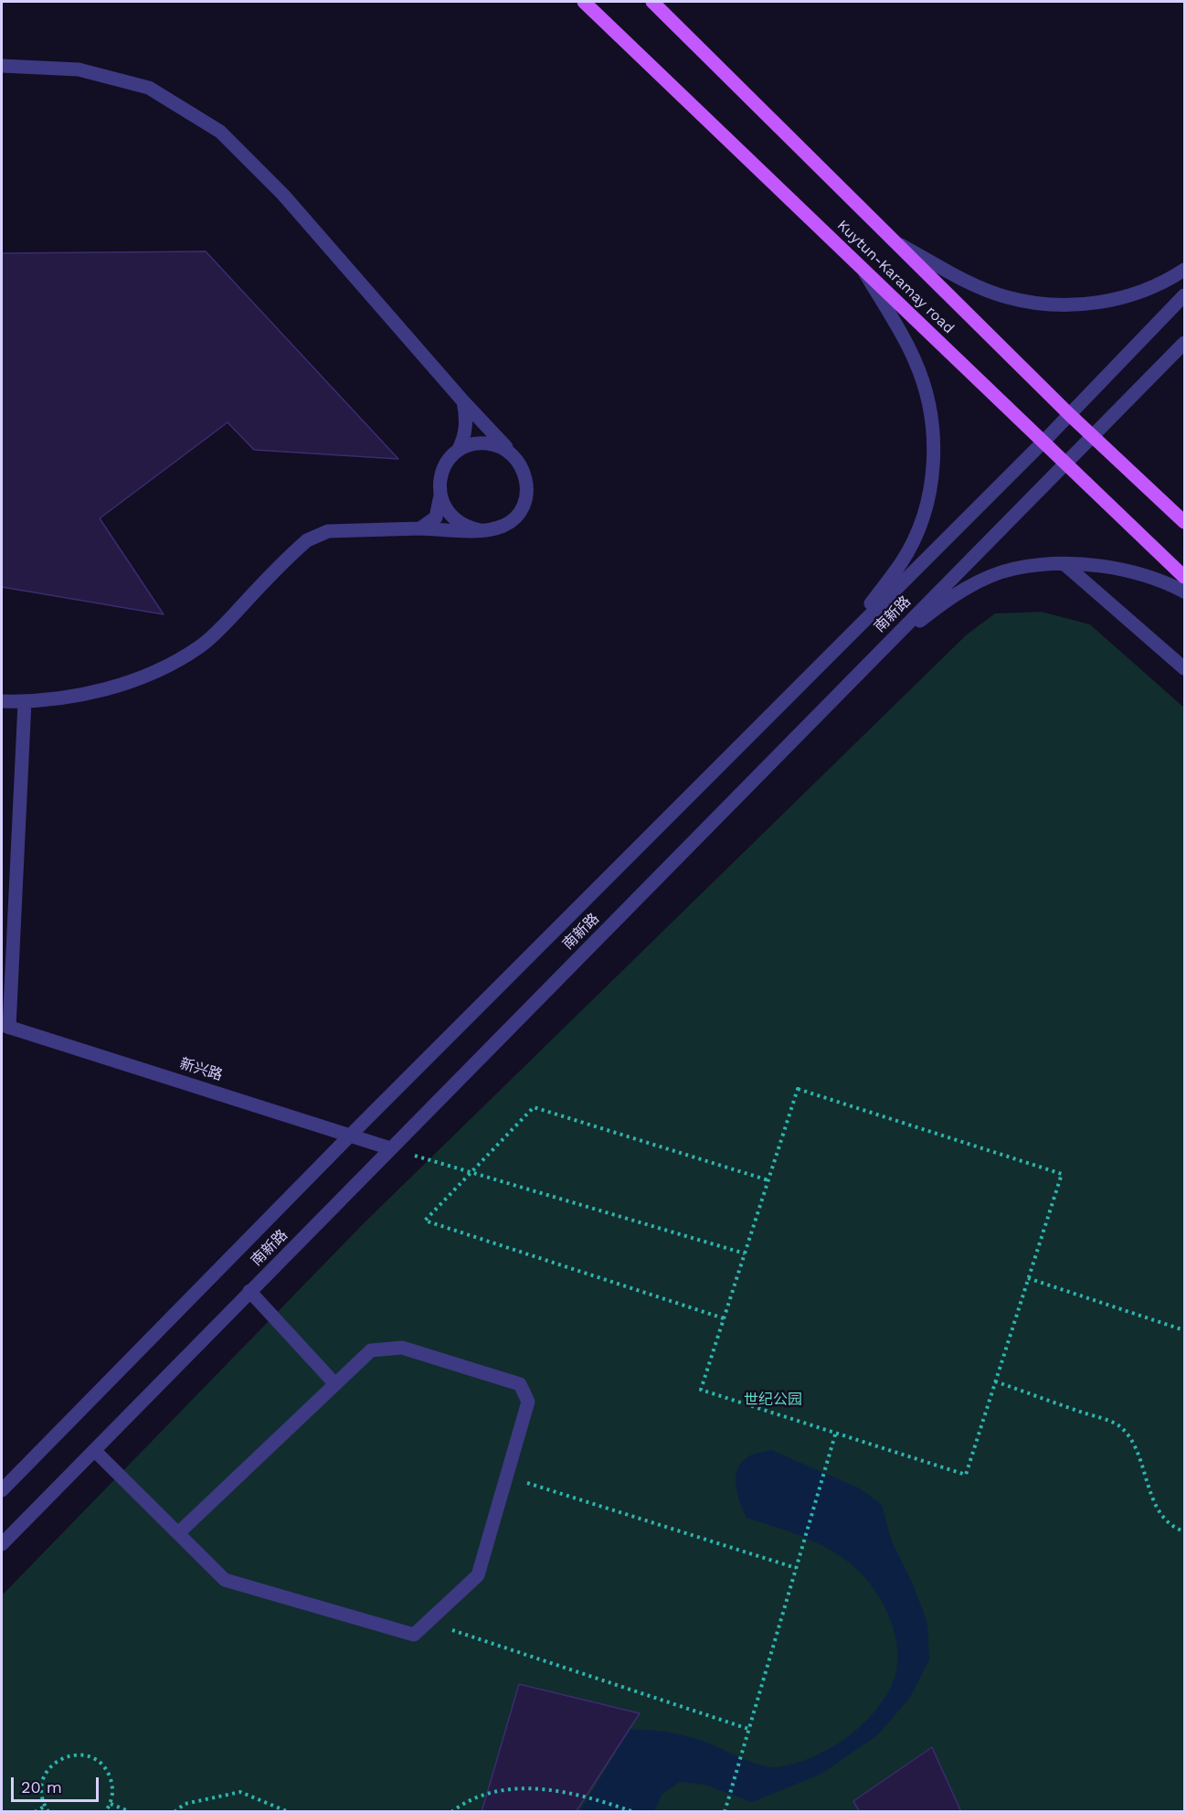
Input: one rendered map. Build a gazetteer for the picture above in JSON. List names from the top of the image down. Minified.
{"streets":{"main road":["Kuytun-Karamay road"],"street":["南新路","新兴路"]},"crossings":[["Kuytun-Karamay road","南新路"],["南新路","新兴路"]],"parks":["世纪公园"],"scale_bar":"20 m"}
